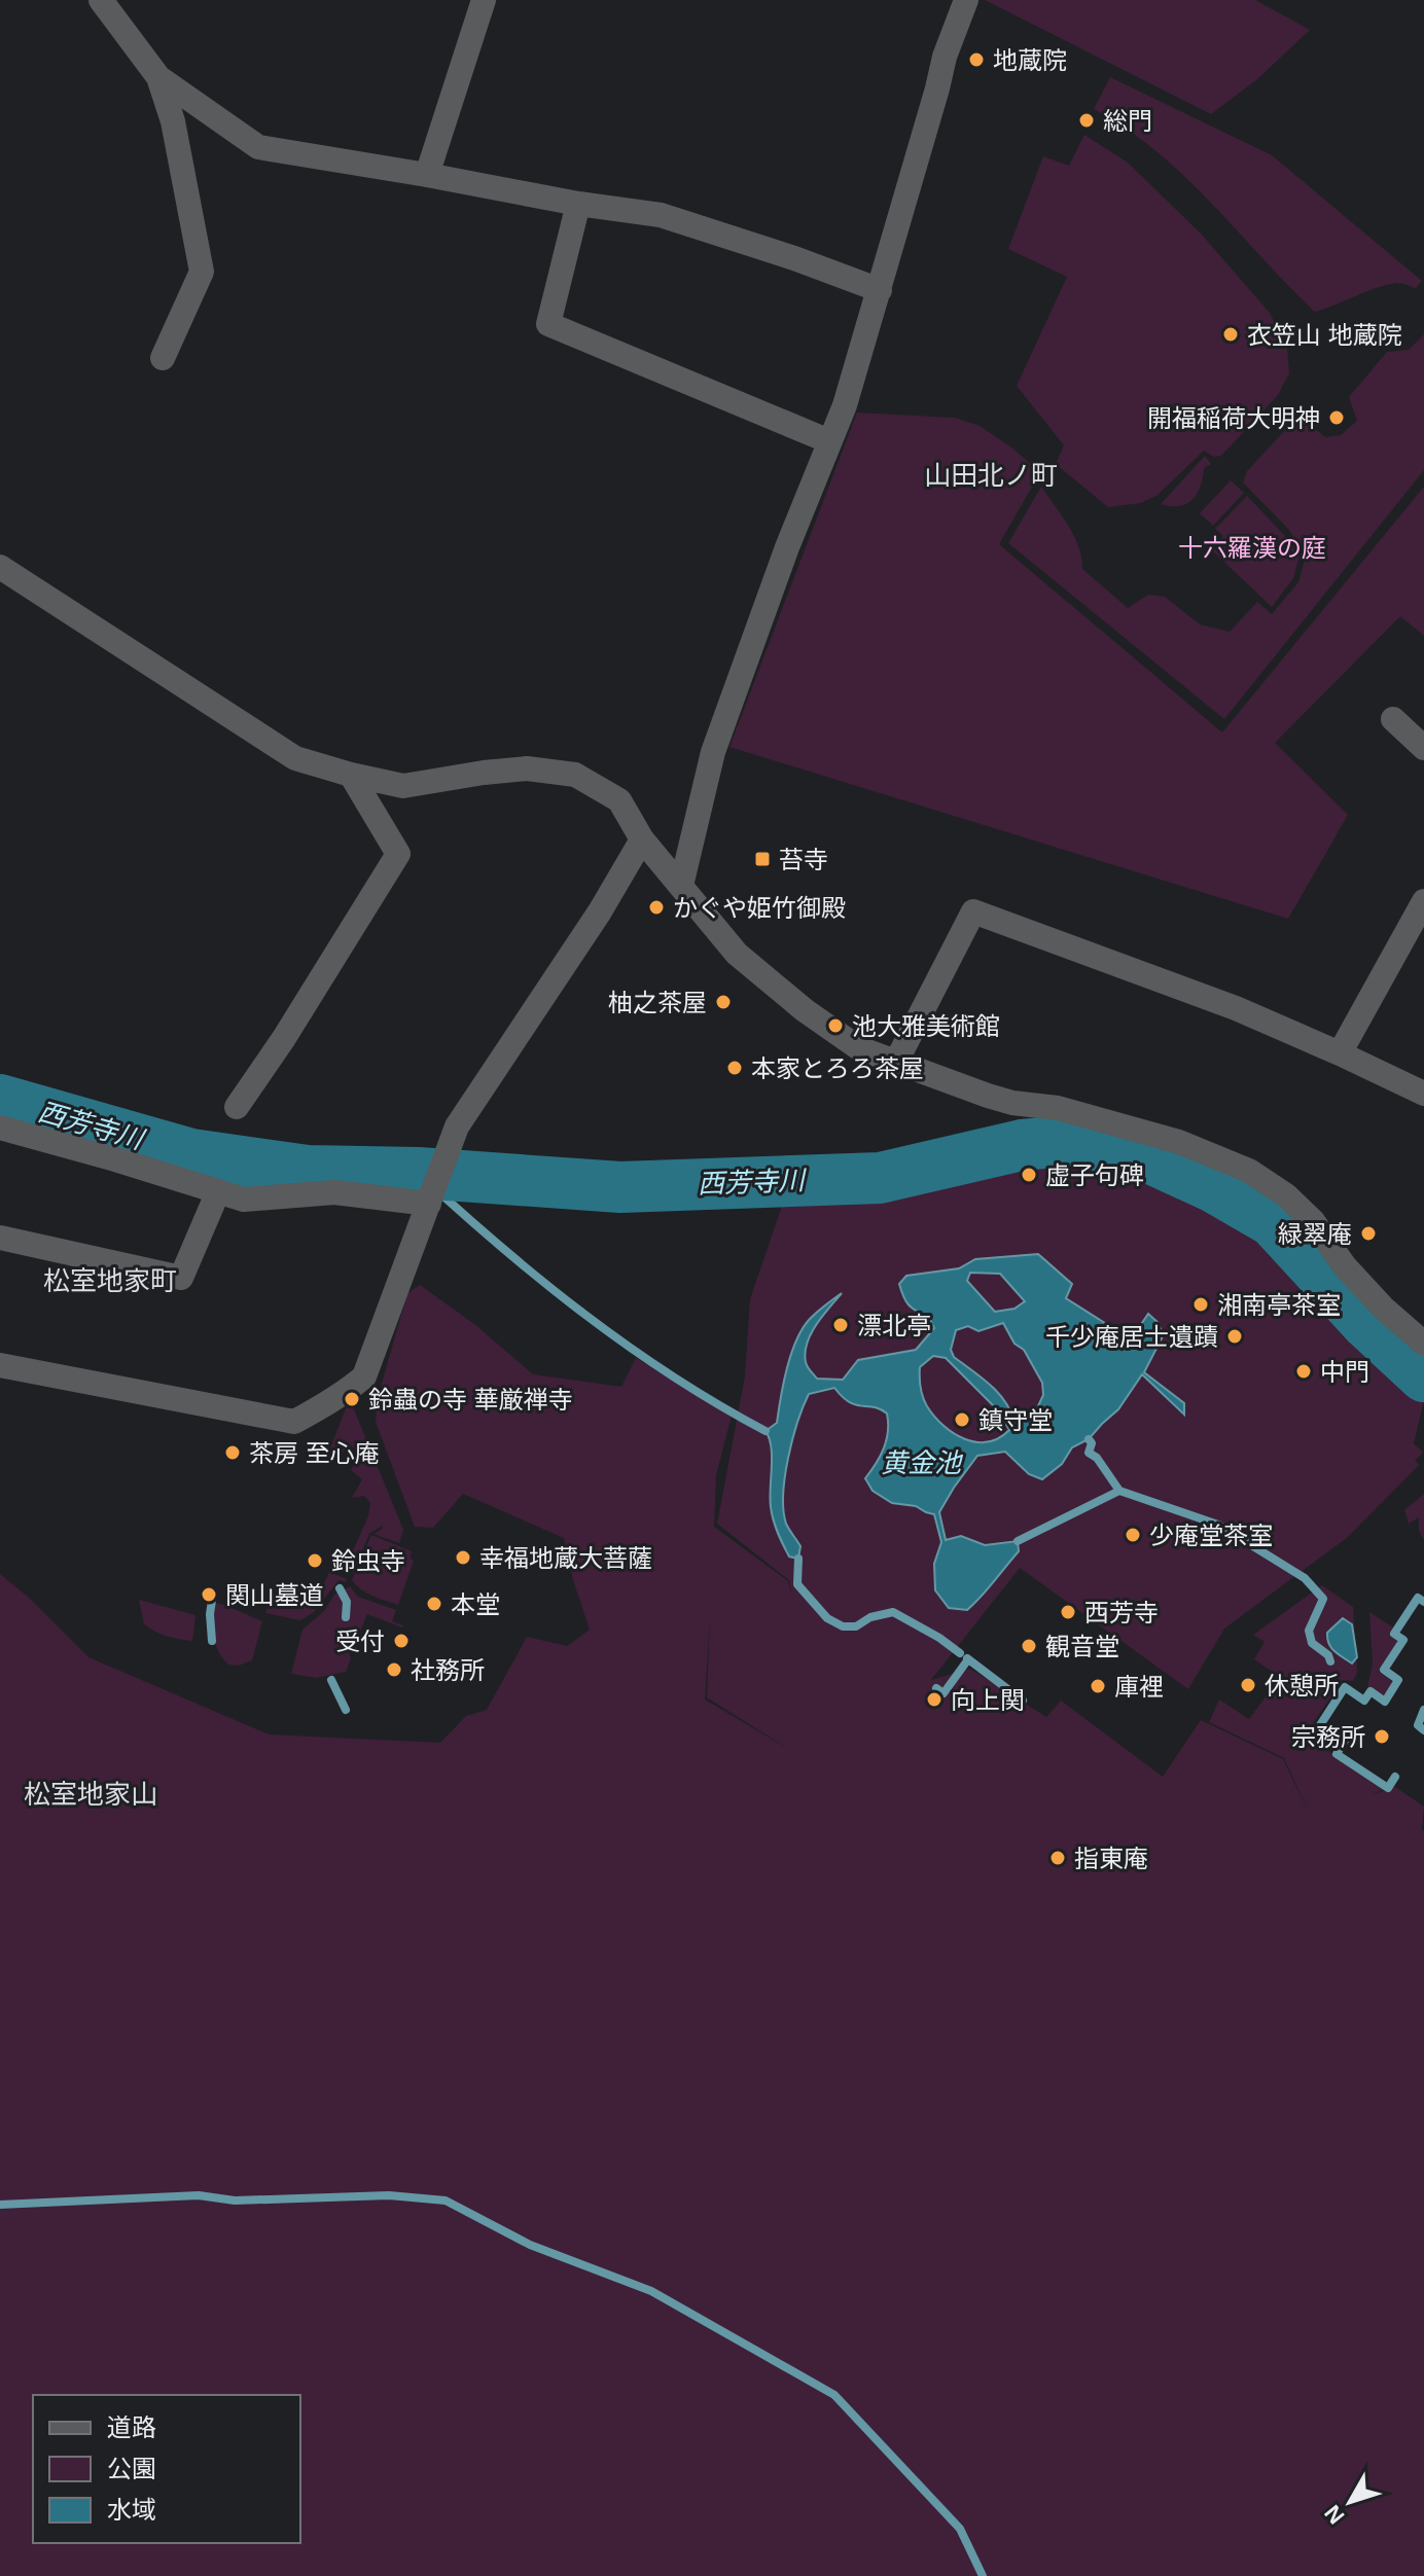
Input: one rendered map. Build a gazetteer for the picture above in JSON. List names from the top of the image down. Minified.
{"districts":["山田北ノ町","松室地家町","松室地家山"],"water":["西芳寺川","黄金池"],"parks":["十六羅漢の庭"],"places":{"other":["地蔵院","総門","衣笠山 地蔵院","開福稲荷大明神","かぐや姫竹御殿","柚之茶屋","池大雅美術館","本家とろろ茶屋","虚子句碑","緑翠庵","湘南亭茶室","漂北亭","千少庵居士遺蹟","中門","鈴蟲の寺 華厳禅寺","鎮守堂","茶房 至心庵","少庵堂茶室","幸福地蔵大菩薩","鈴虫寺","関山墓道","本堂","西芳寺","受付","観音堂","社務所","休憩所","庫裡","向上関","宗務所","指東庵"],"transit":["苔寺"]},"legend":["道路","公園","水域"],"north":"bottom left"}
